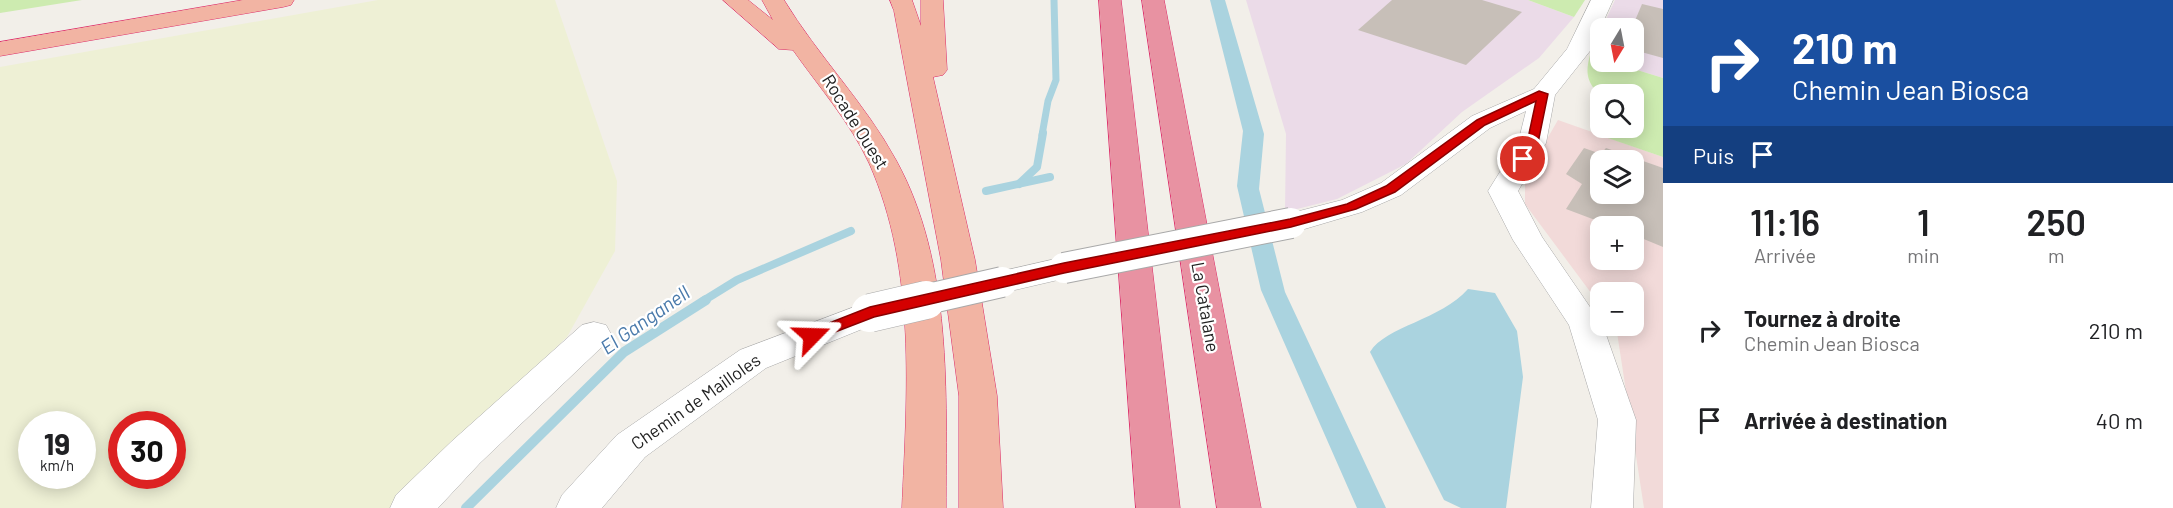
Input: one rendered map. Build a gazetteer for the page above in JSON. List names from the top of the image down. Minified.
{"streets":{"highway":["Rocade Ouest","La Catalane"],"street":["Chemin de Mailloles"]},"water":["El Ganganell"],"north":"bottom","page":{"turn":["210 m","Chemin Jean Biosca"],"map_buttons":["+","−"],"then":"Puis","eta":["11:16","Arrivée","1","min","250","m"],"list":[{"name":"Tournez à droite","note":"Chemin Jean Biosca","value":"210 m"},{"name":"Arrivée à destination","value":"40 m"}],"speed":"19 km/h","limit":"30"}}
